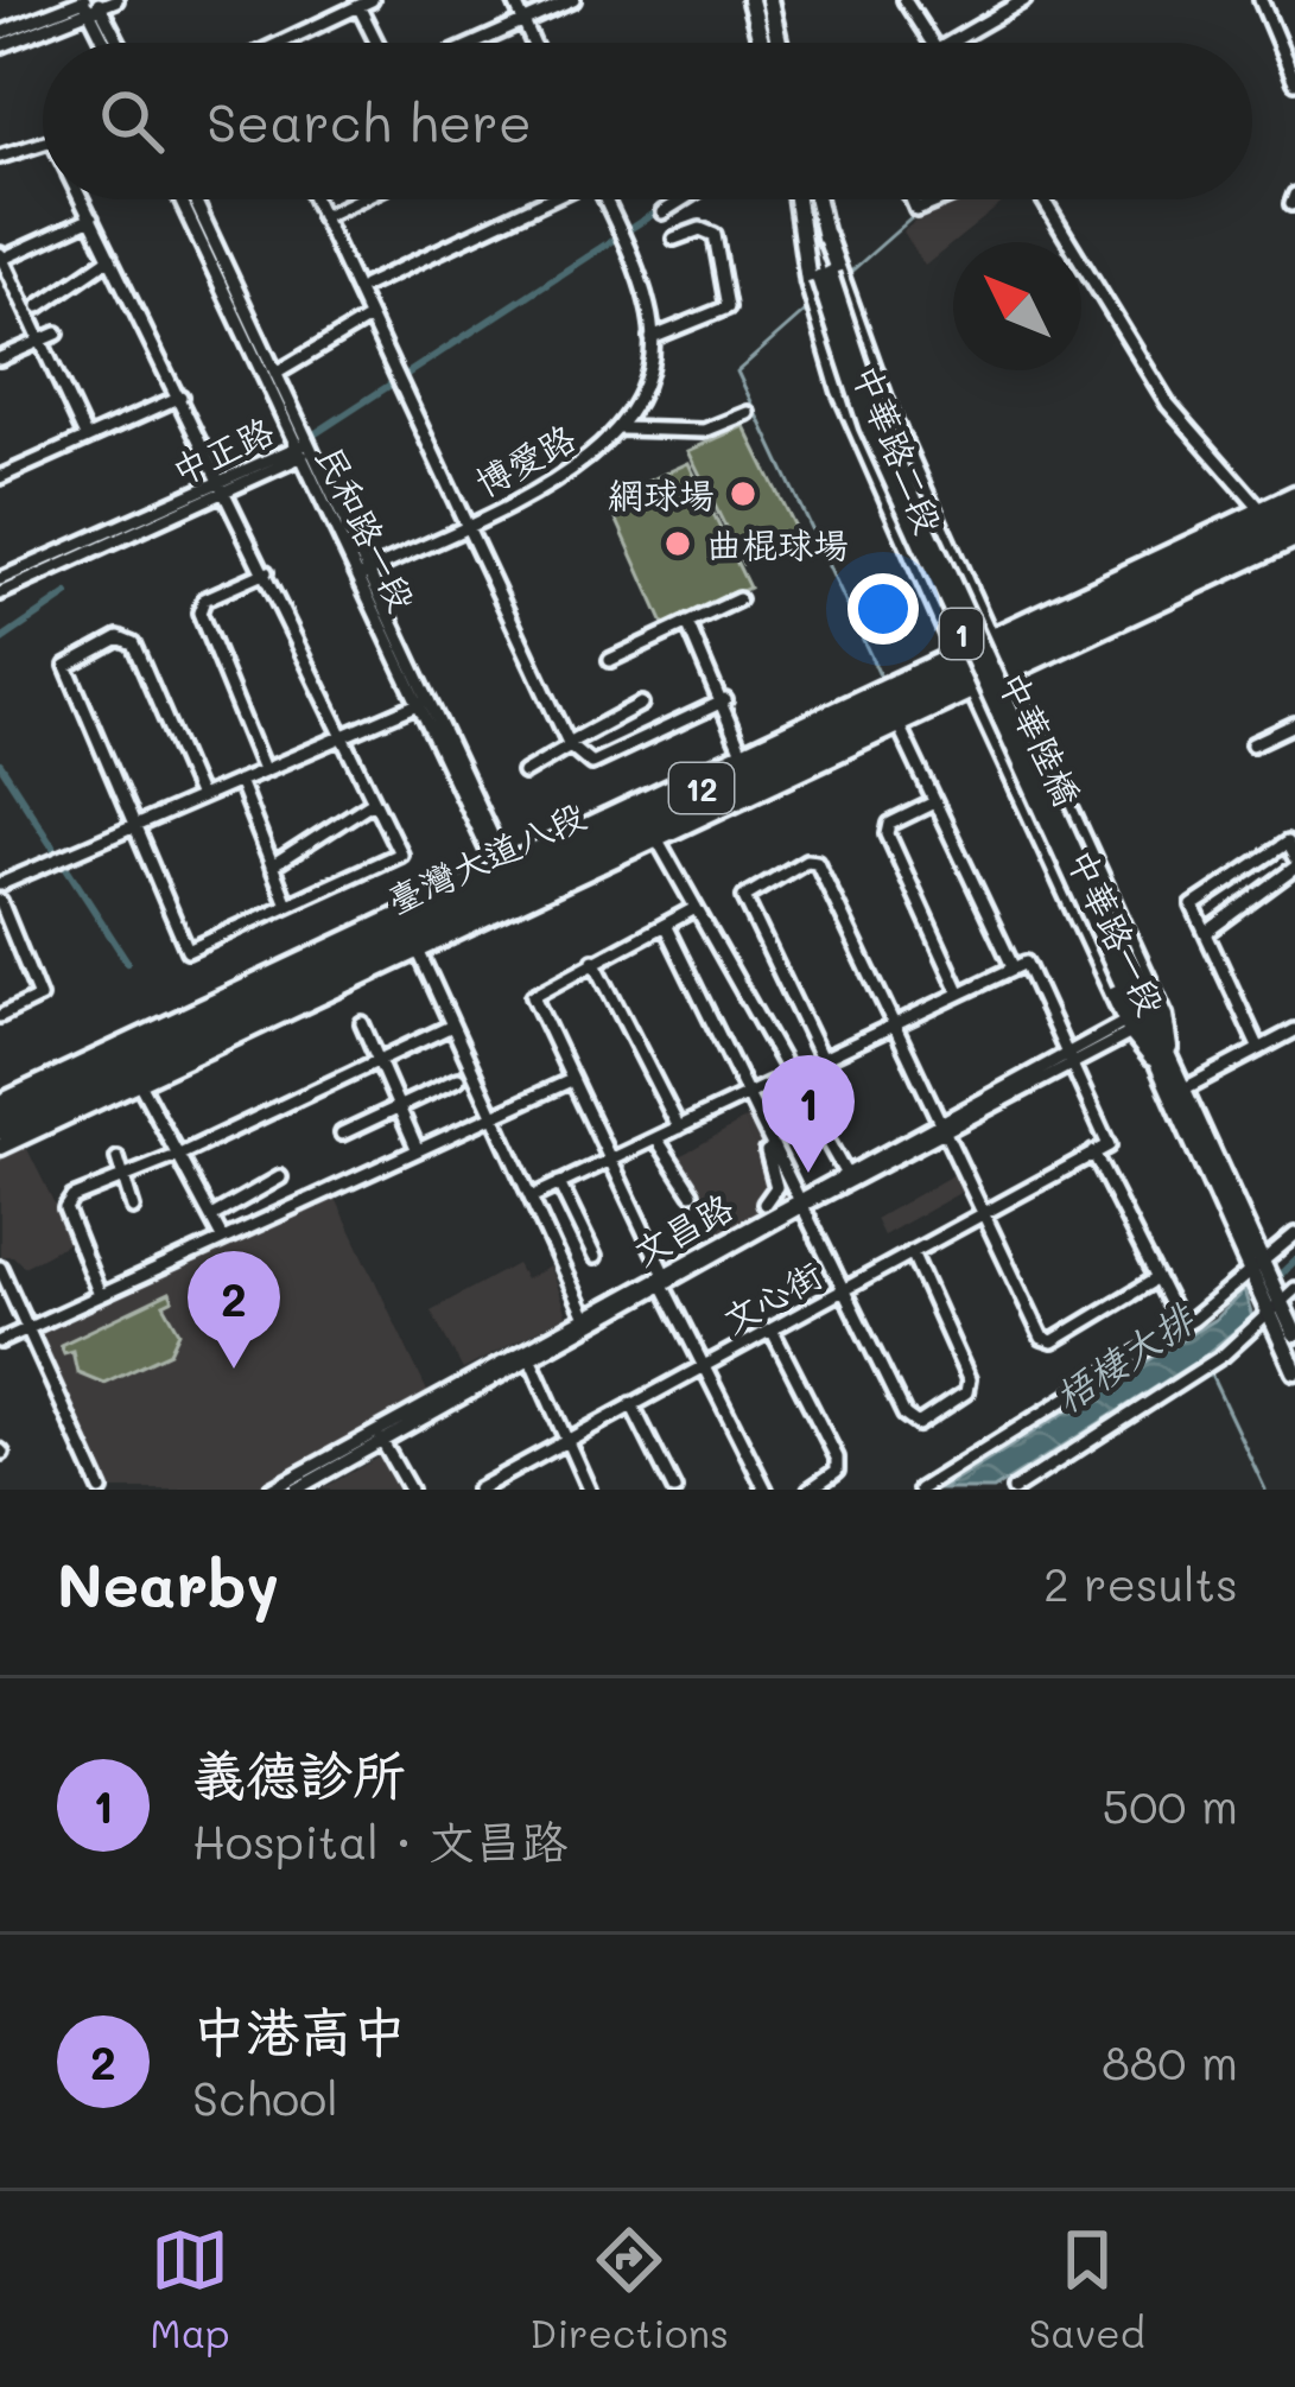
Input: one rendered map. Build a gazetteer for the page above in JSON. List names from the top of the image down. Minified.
{"streets":{"main road":["中華路二段","1","中華陸橋","12","臺灣大道八段","中華路一段"],"street":["中正路","博愛路","民和路一段","文昌路","文心街"]},"crossings":[["中華路二段","中華陸橋"],["中華路二段","臺灣大道八段"],["中華路二段","中華路一段"],["中正路","民和路一段"],["博愛路","民和路一段"],["民和路一段","臺灣大道八段"],["中華陸橋","中華路一段"],["臺灣大道八段","中華路一段"],["中華路一段","文昌路"]],"water":["梧棲大排"],"places":["網球場","曲棍球場"],"north":"top left","page":{"search":"Search here","pins":["1","2"],"heading":["Nearby","2 results"],"list":[{"mark":"1","name":"義德診所","note":"Hospital · 文昌路","value":"500 m"},{"mark":"2","name":"中港高中","note":"School","value":"880 m"}],"nav":["Map","Directions","Saved"]}}
